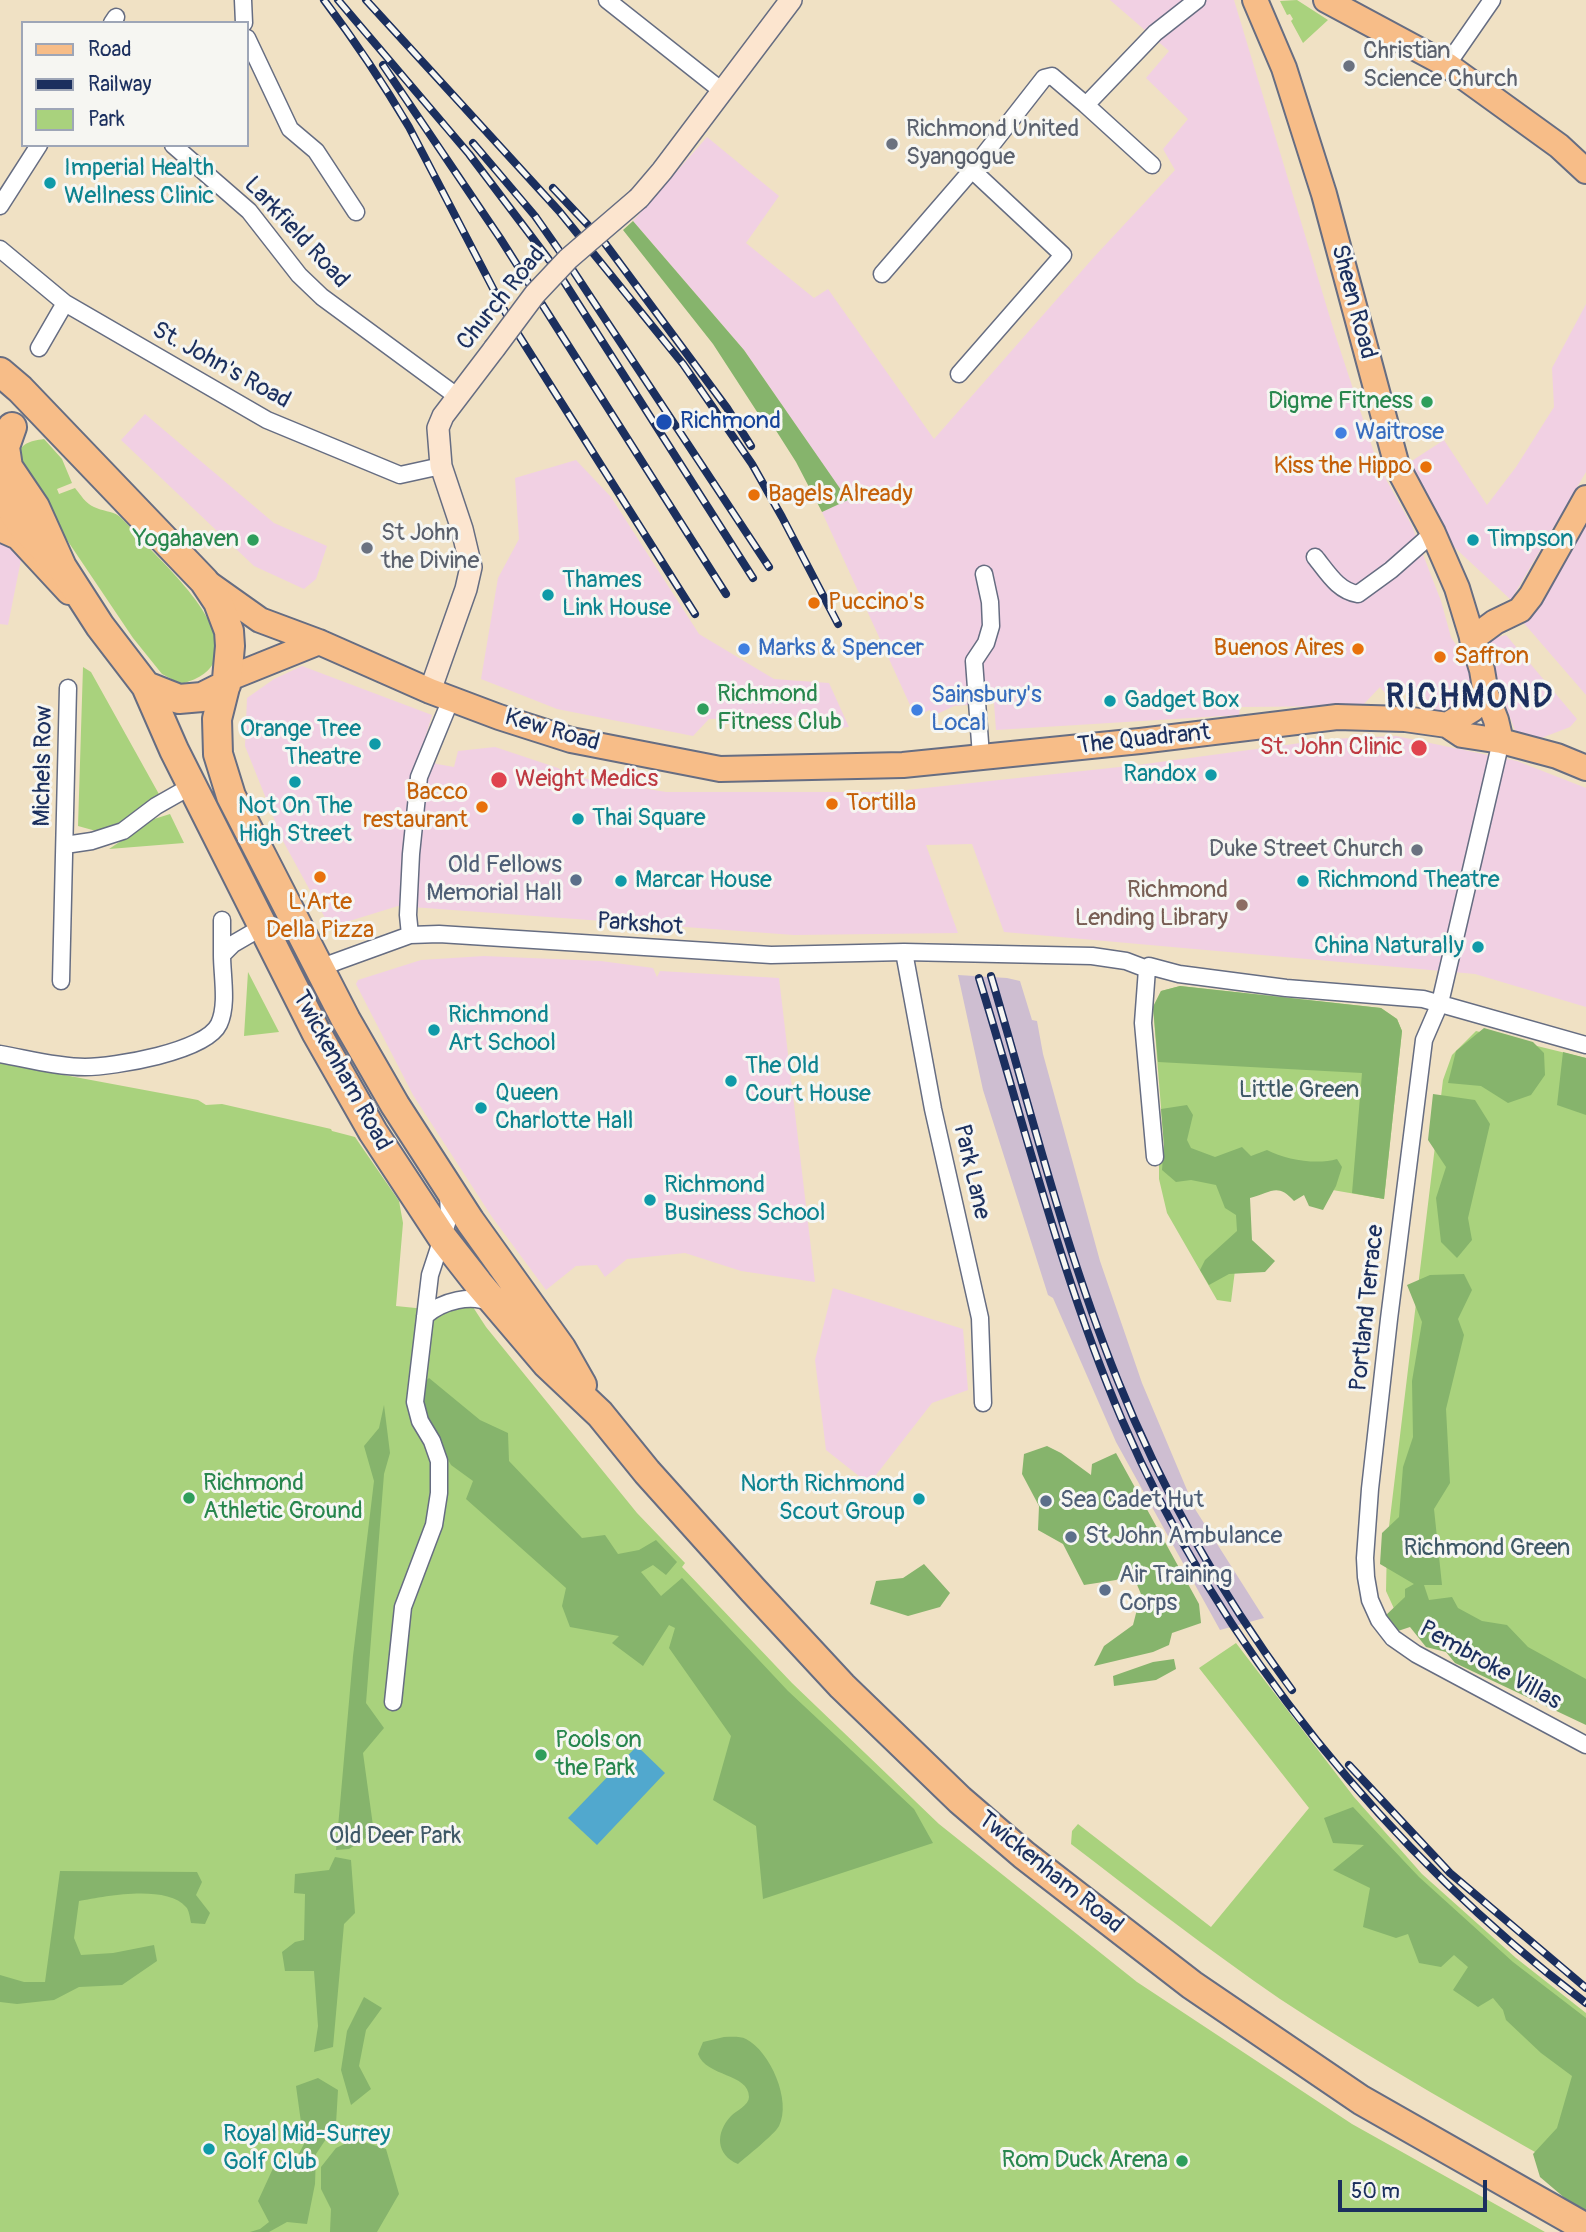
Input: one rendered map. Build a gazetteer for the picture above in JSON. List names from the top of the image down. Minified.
{"streets":{"highway":["Twickenham Road"],"main road":["Sheen Road","Kew Road","The Quadrant"],"street":["Larkfield Road","Church Road","St. John's Road","Michels Row","Parkshot","Park Lane","Portland Terrace","Pembroke Villas"]},"crossings":[["Larkfield Road","Church Road"],["Church Road","St. John's Road"],["Church Road","Kew Road"],["Sheen Road","The Quadrant"],["Sheen Road","Portland Terrace"],["Kew Road","The Quadrant"],["Kew Road","Twickenham Road"],["The Quadrant","Portland Terrace"],["Michels Row","Twickenham Road"],["Parkshot","Twickenham Road"],["Parkshot","Park Lane"],["Portland Terrace","Pembroke Villas"]],"districts":["RICHMOND"],"parks":["Little Green","Richmond Green","Old Deer Park"],"places":["Christian Science Church","Richmond United Syangogue","Imperial Health Wellness Clinic","Digme Fitness","Richmond","Waitrose","Kiss the Hippo","Bagels Already","Yogahaven","Timpson","St John the Divine","Thames Link House","Puccino's","Marks & Spencer","Buenos Aires","Saffron","Gadget Box","Richmond Fitness Club","Sainsbury's Local","Orange Tree Theatre","St. John Clinic","Randox","Weight Medics","Not On The High Street","Tortilla","Bacco restaurant","Thai Square","Duke Street Church","L'Arte Della Pizza","Old Fellows Memorial Hall","Marcar House","Richmond Theatre","Richmond Lending Library","China Naturally","Richmond Art School","The Old Court House","Queen Charlotte Hall","Richmond Business School","Richmond Athletic Ground","North Richmond Scout Group","Sea Cadet Hut","St John Ambulance","Air Training Corps","Pools on the Park","Royal Mid-Surrey Golf Club","Rom Duck Arena"],"legend":["Road","Railway","Park"],"scale_bar":"50 m"}
